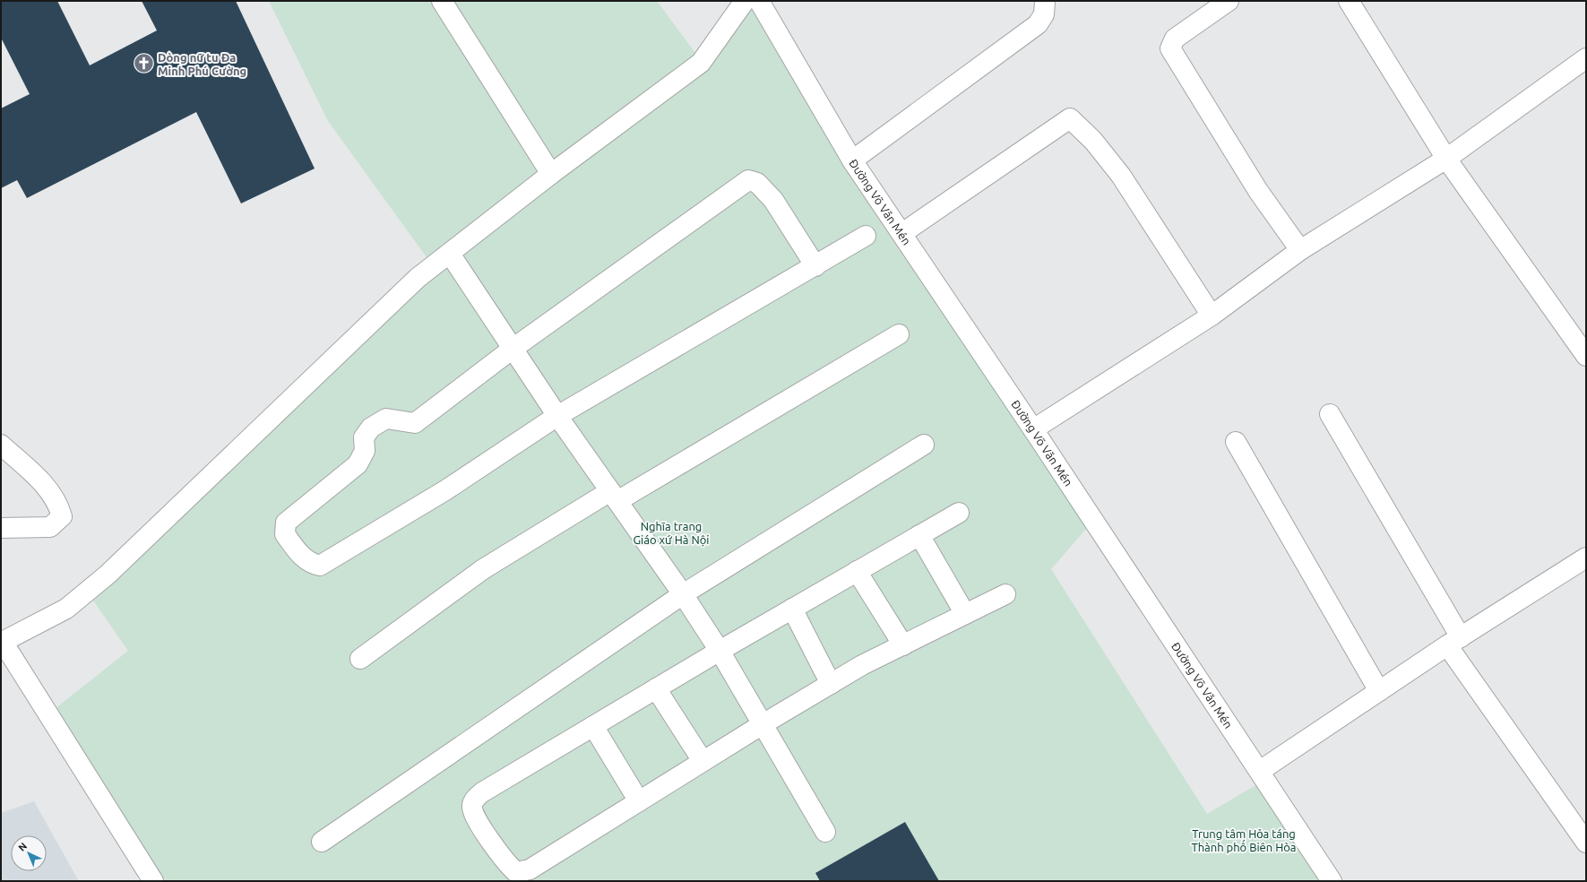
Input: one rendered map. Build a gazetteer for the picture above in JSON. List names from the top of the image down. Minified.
{"streets":{"street":["Đường Võ Văn Mén"]},"parks":["Nghĩa trang Giáo xứ Hà Nội","Trung tâm Hỏa táng Thành phố Biên Hòa"],"places":{"church":["Dòng nữ tu Đa Minh Phú Cường"]},"north":"top left"}
